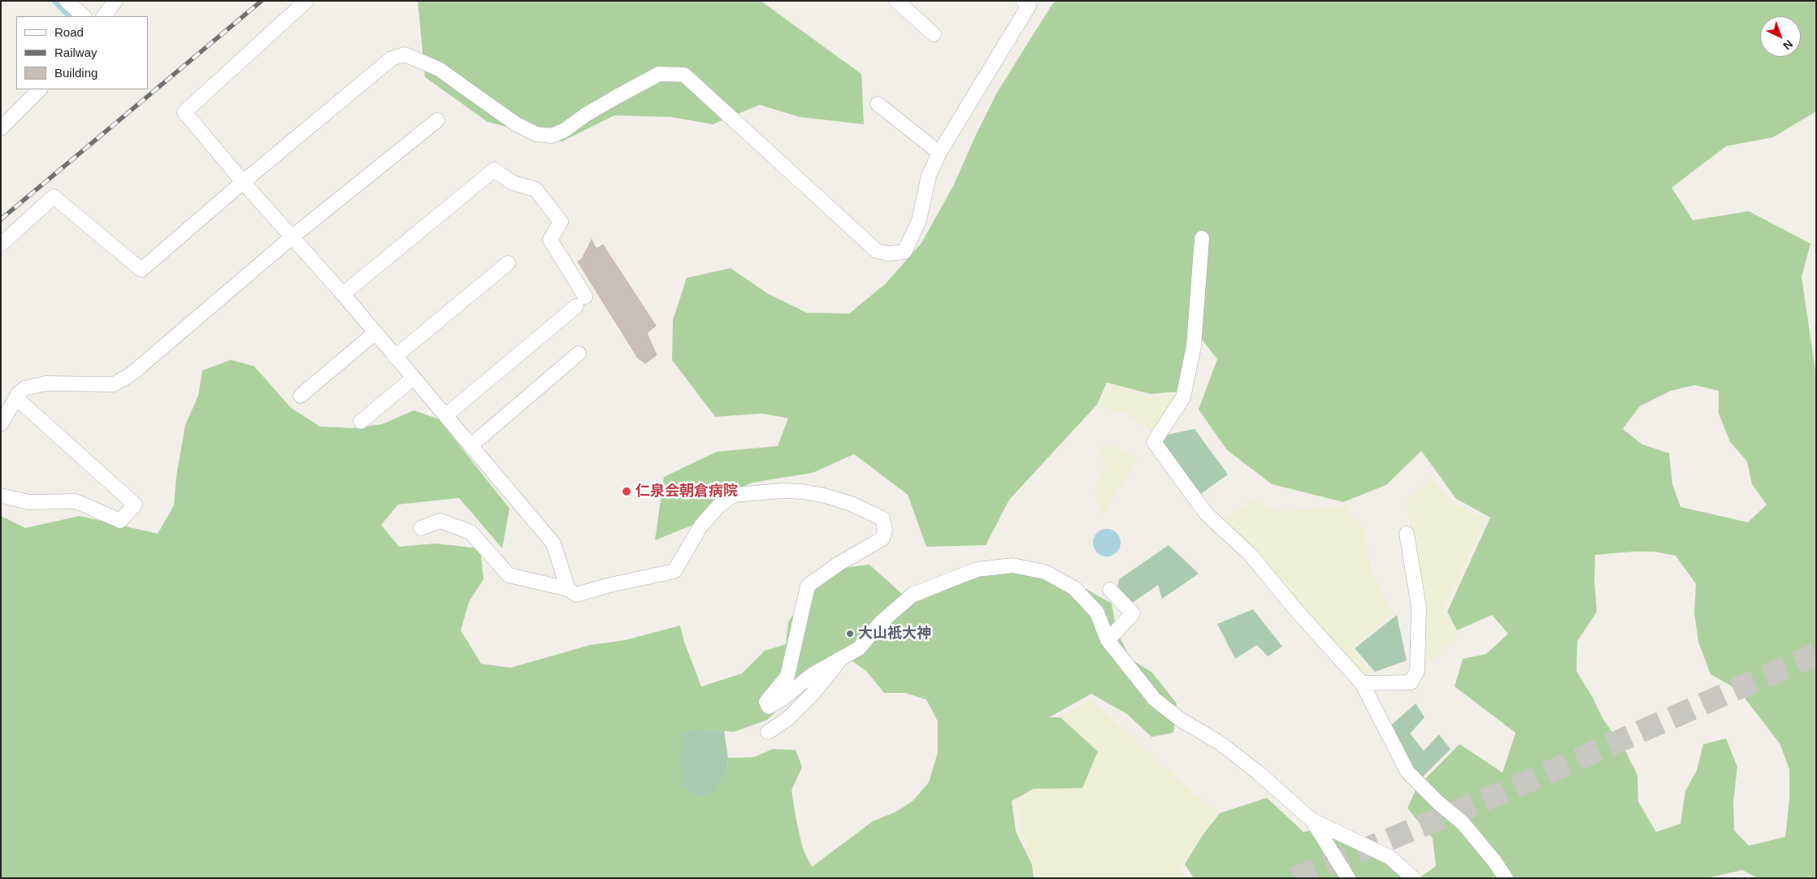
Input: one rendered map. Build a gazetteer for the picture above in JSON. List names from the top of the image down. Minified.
{"places":["仁泉会朝倉病院","大山衹大神"],"legend":["Road","Railway","Building"],"north":"bottom right"}
